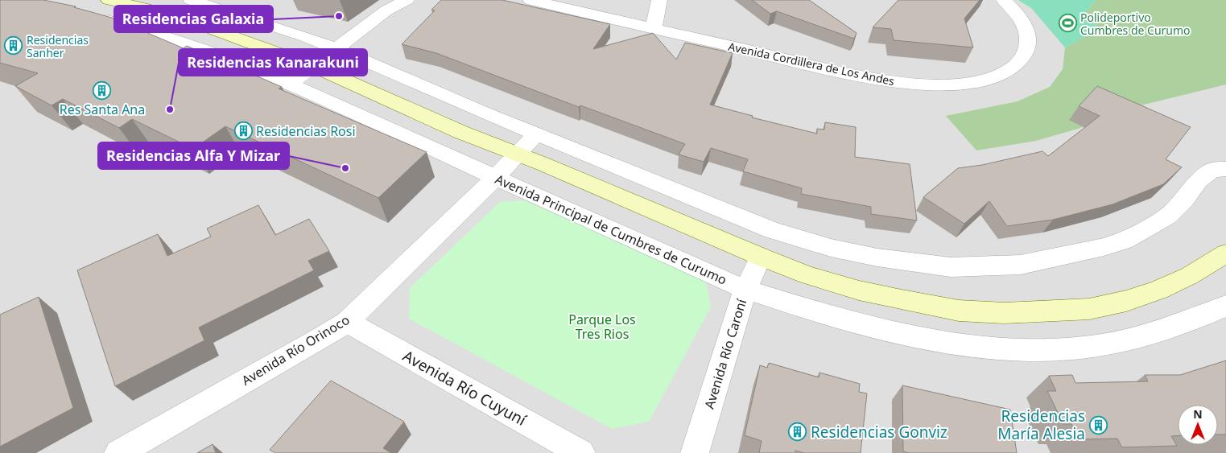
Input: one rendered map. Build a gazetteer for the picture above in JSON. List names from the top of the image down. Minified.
{"streets":{"street":["Avenida Cordillera de Los Andes","Avenida Principal de Cumbres de Curumo","Avenida Río Orinoco","Avenida Río Caroní","Avenida Río Cuyuní"]},"crossings":[["Avenida Principal de Cumbres de Curumo","Avenida Río Orinoco"],["Avenida Principal de Cumbres de Curumo","Avenida Río Caroní"],["Avenida Río Orinoco","Avenida Río Cuyuní"]],"parks":["Parque Los Tres Rios"],"places":{"other":["Residencias Galaxia","Residencias Kanarakuni","Residencias Alfa Y Mizar"],"sports":["Polideportivo Cumbres de Curumo"],"building":["Residencias Sanher","Res Santa Ana","Residencias Rosi","Residencias María Alesia","Residencias Gonviz"]},"north":"top"}
